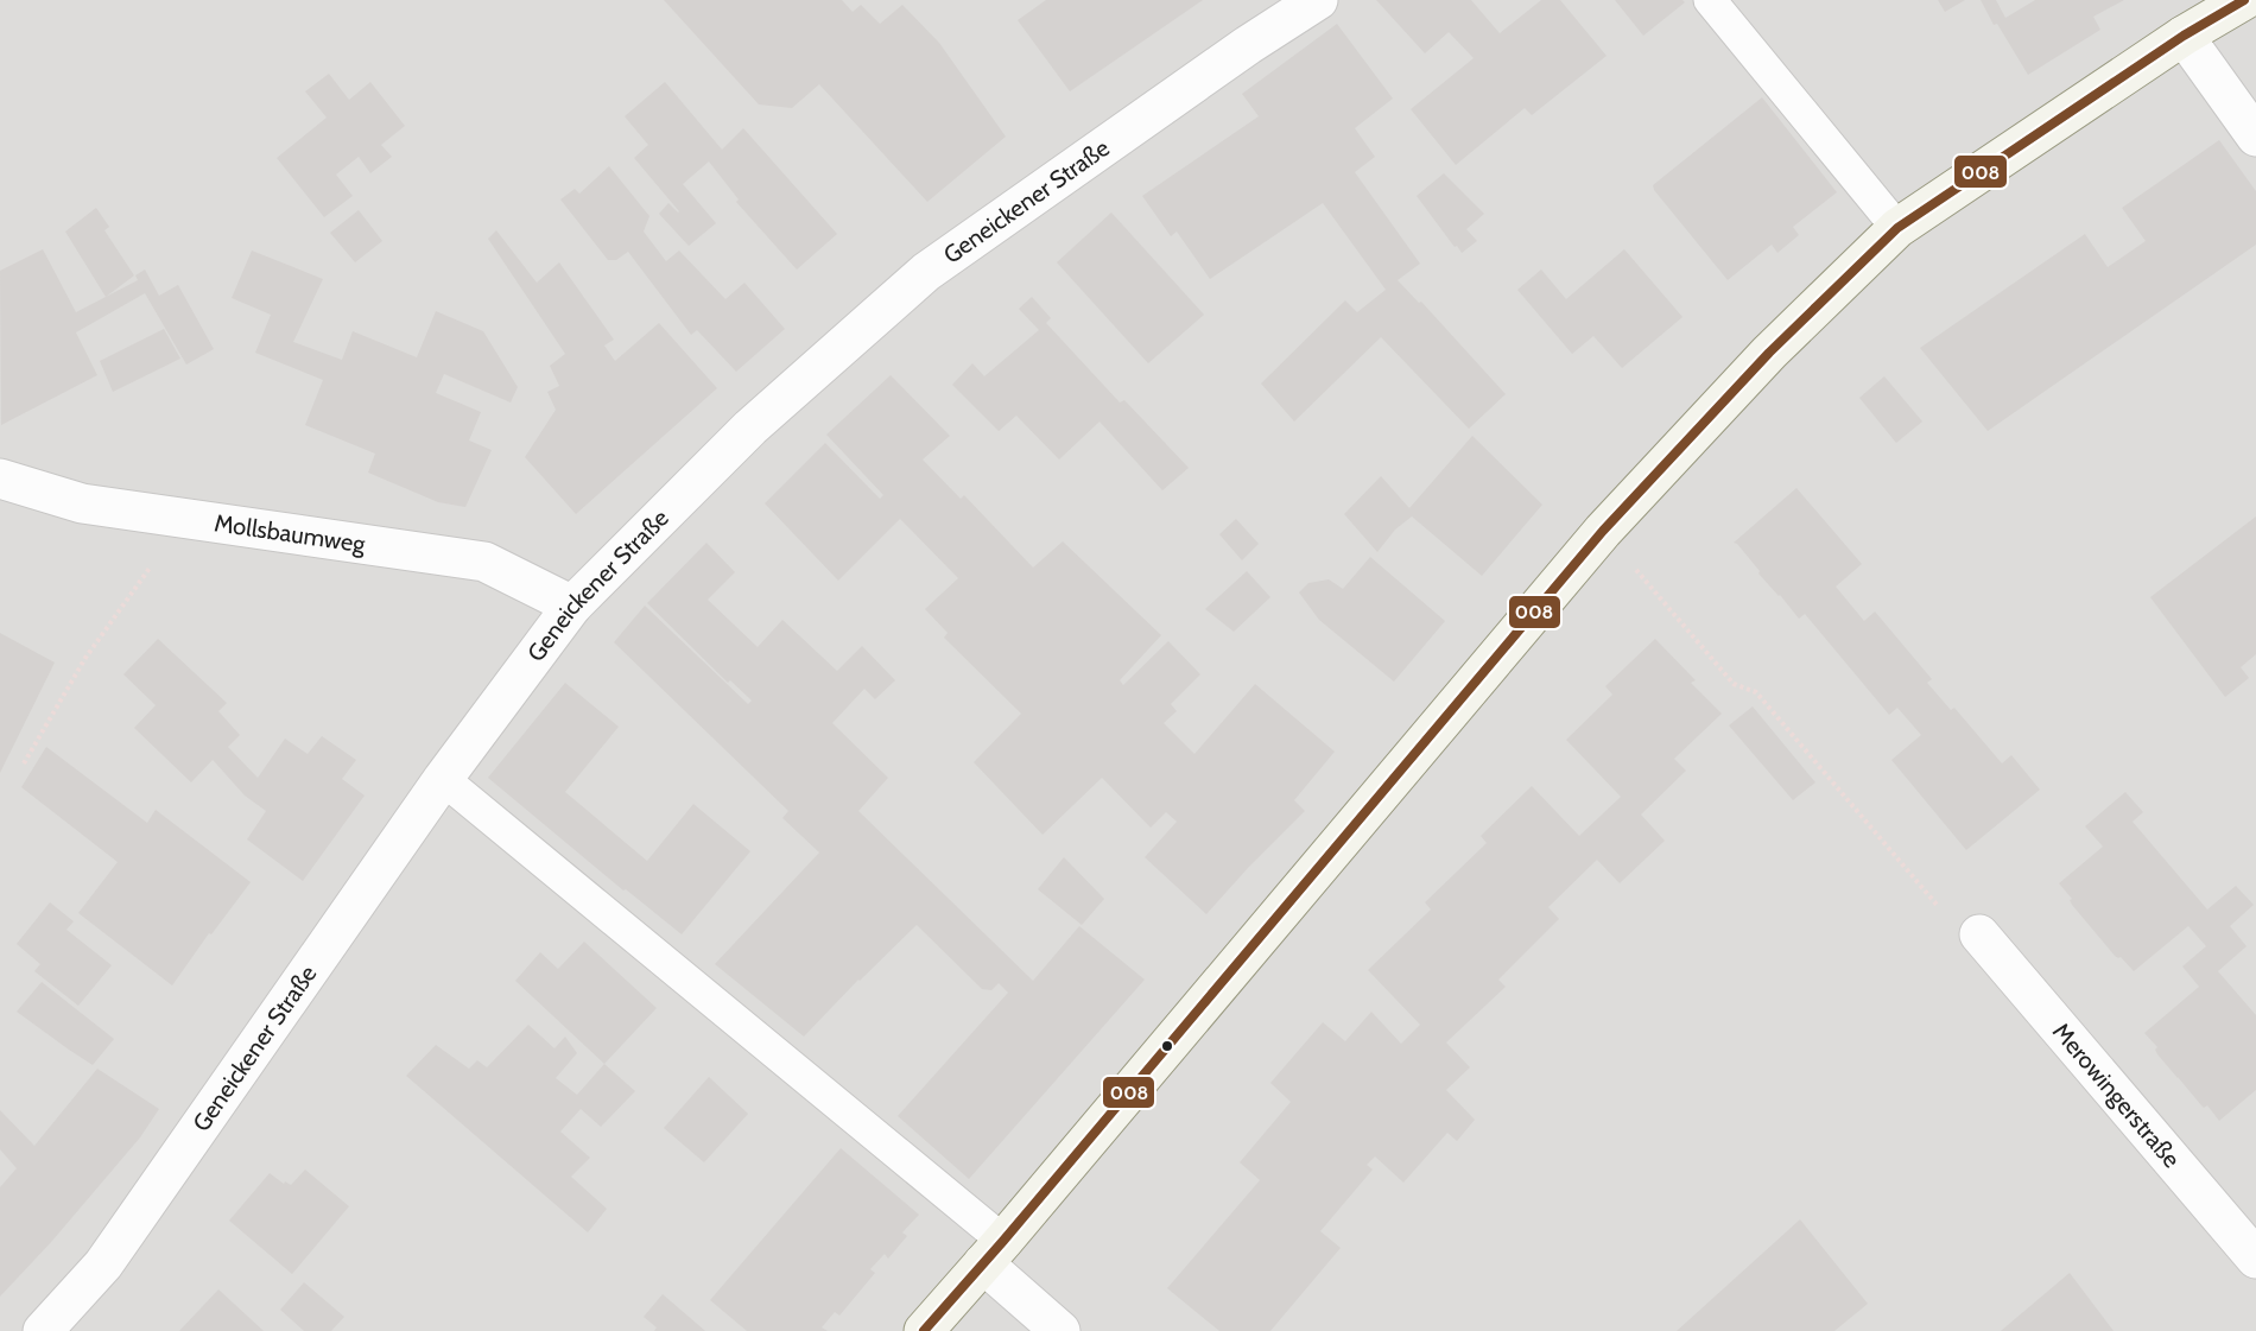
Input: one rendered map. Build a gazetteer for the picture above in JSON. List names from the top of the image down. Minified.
{"streets":{"street":["Geneickener Straße","Mollsbaumweg","Merowingerstraße"]},"crossings":[["Geneickener Straße","Mollsbaumweg"]],"lines":["transit line 008"]}
